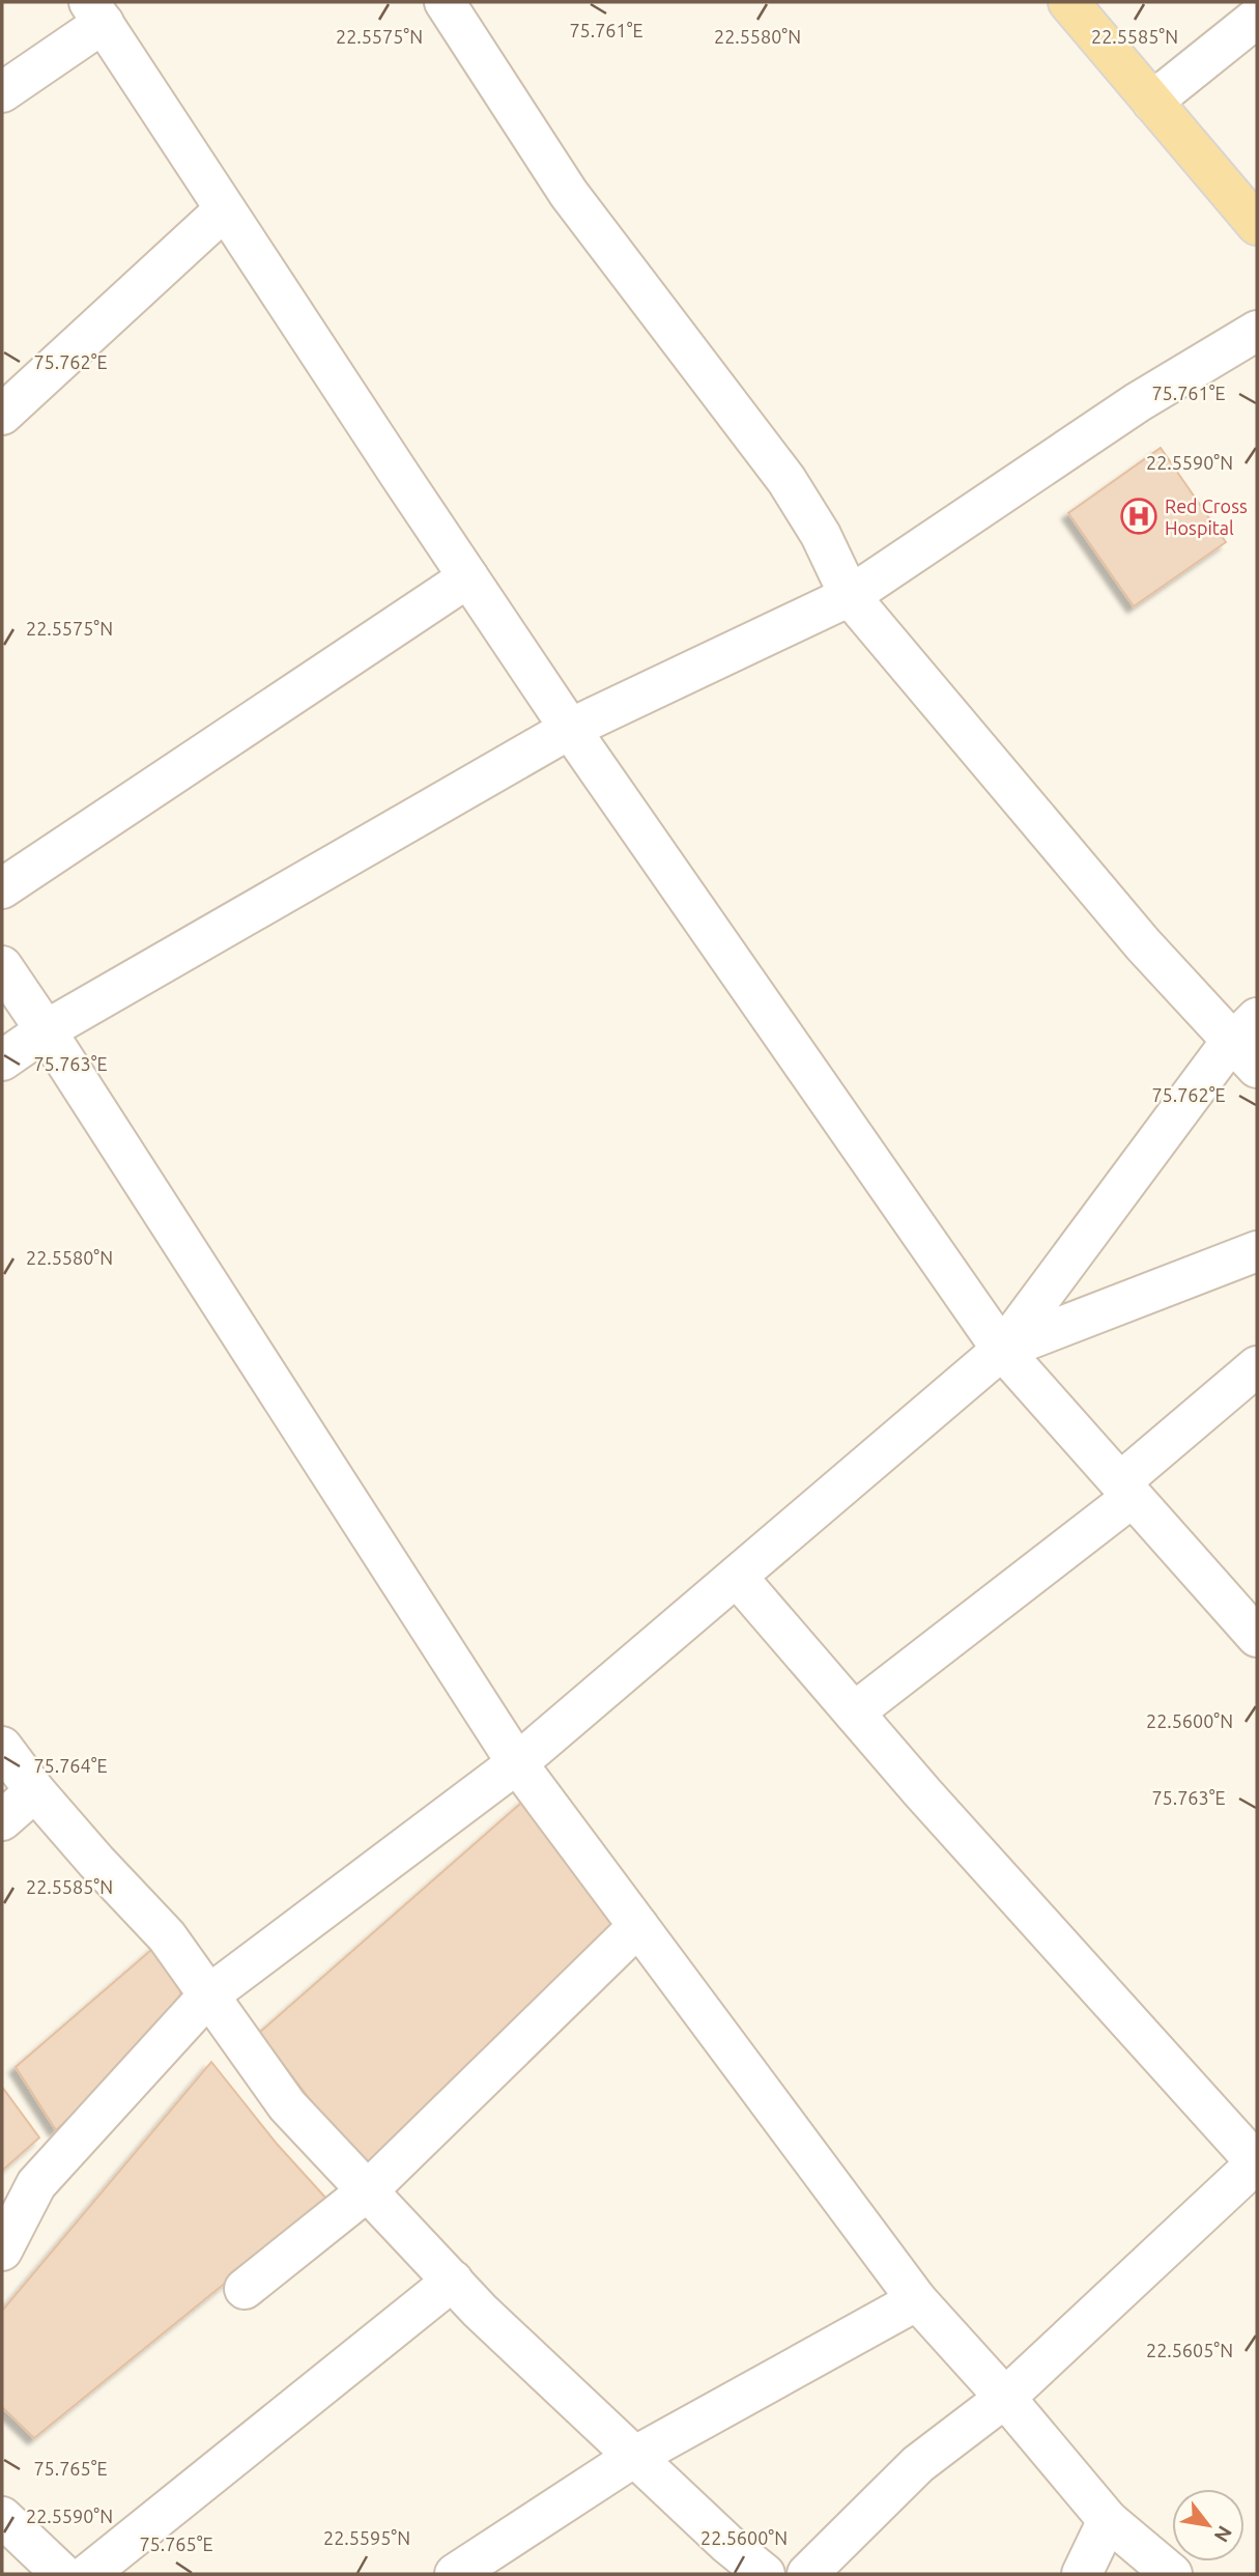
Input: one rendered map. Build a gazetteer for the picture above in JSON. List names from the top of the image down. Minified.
{"places":{"hospital":["Red Cross Hospital"]},"north":"bottom right","coordinates":["75.761°E","22.5580°N","22.5575°N","22.5585°N","75.762°E","22.5590°N","75.763°E","22.5600°N","75.764°E","22.5605°N","75.765°E","22.5595°N"]}
